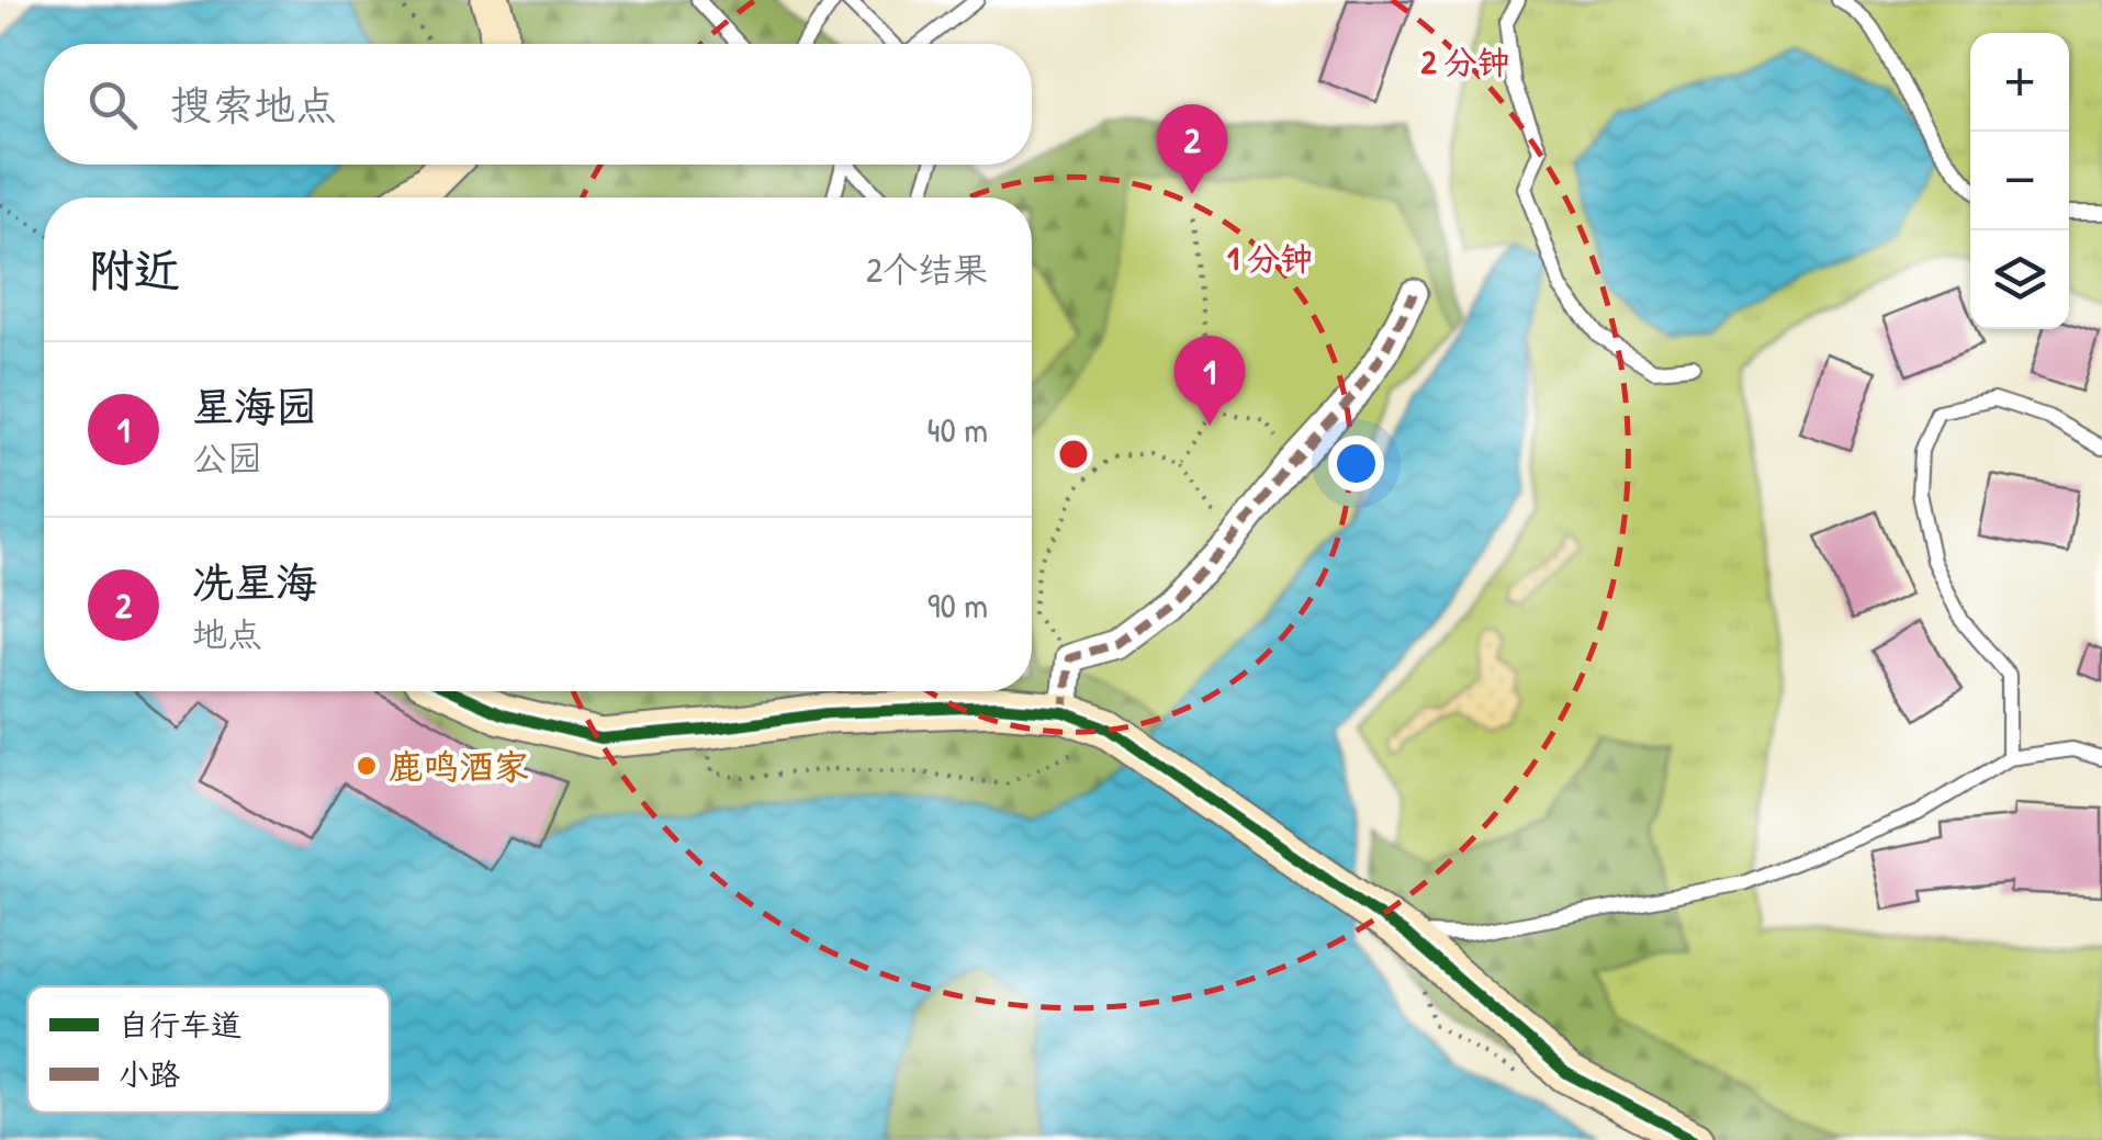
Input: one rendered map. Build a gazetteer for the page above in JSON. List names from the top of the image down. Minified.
{"places":["鹿鸣酒家"],"legend":["自行车道","小路"],"page":{"map_buttons":["+","−"],"search":"搜索地点","pins":["2","1"],"heading":["附近","2个结果"],"list":[{"mark":"1","name":"星海园","note":"公园","value":"40 m"},{"mark":"2","name":"冼星海","note":"地点","value":"90 m"}]},"rings":["2 分钟","1 分钟"]}
